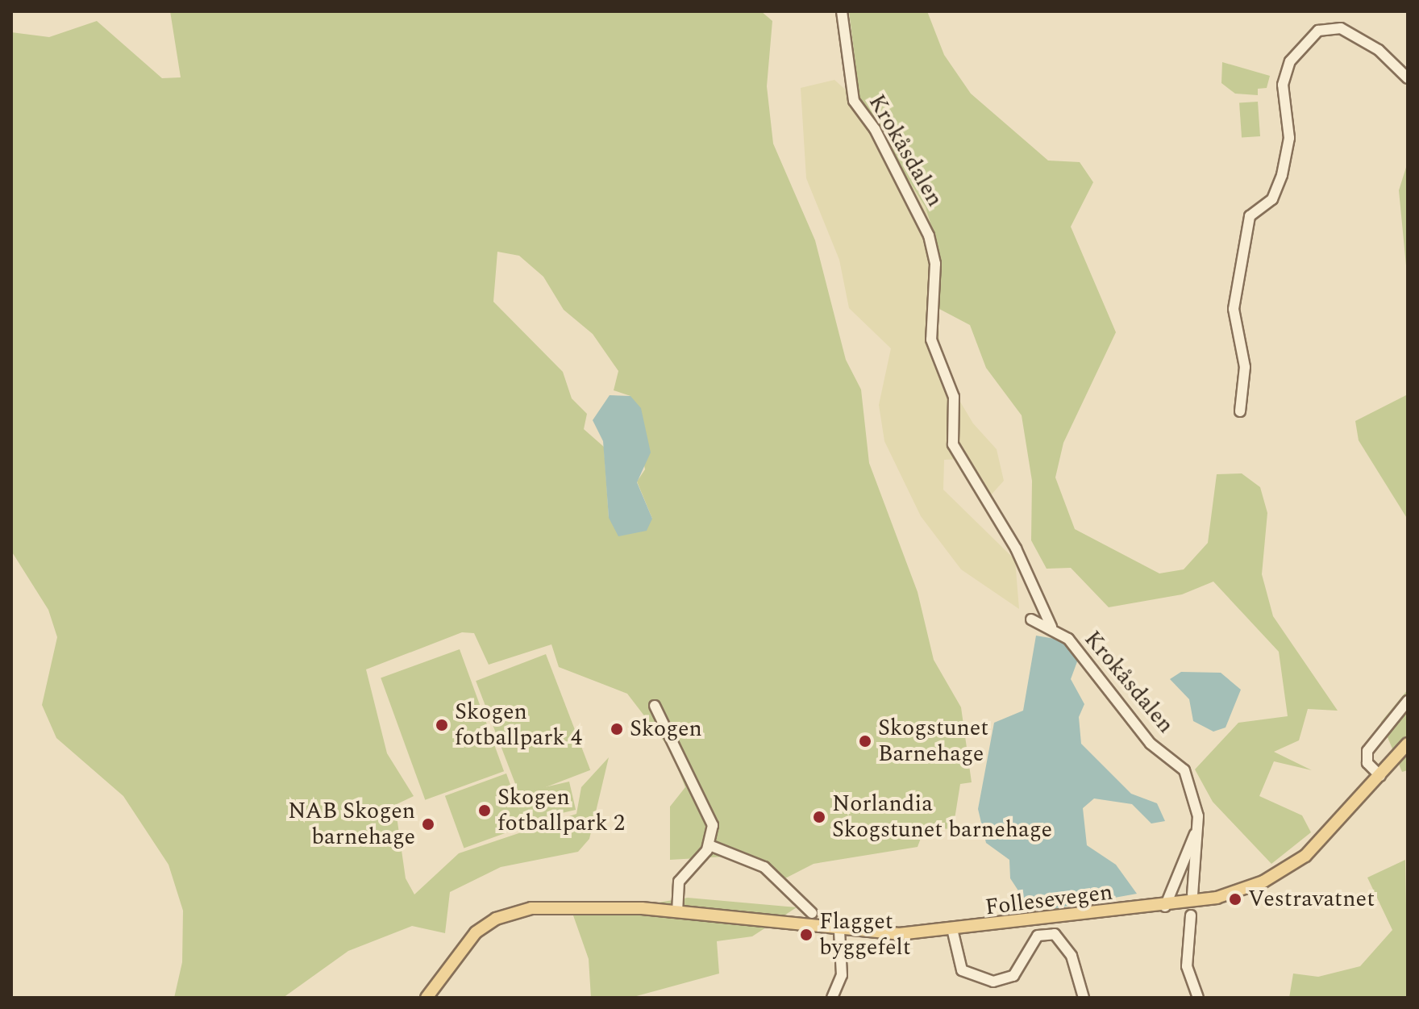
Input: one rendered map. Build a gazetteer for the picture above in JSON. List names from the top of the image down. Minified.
{"streets":{"main road":["Follesevegen"],"street":["Krokåsdalen"]},"places":["Skogen fotballpark 4","Skogen","Skogstunet Barnehage","Skogen fotballpark 2","Norlandia Skogstunet barnehage","NAB Skogen barnehage","Vestravatnet","Flagget byggefelt"]}
